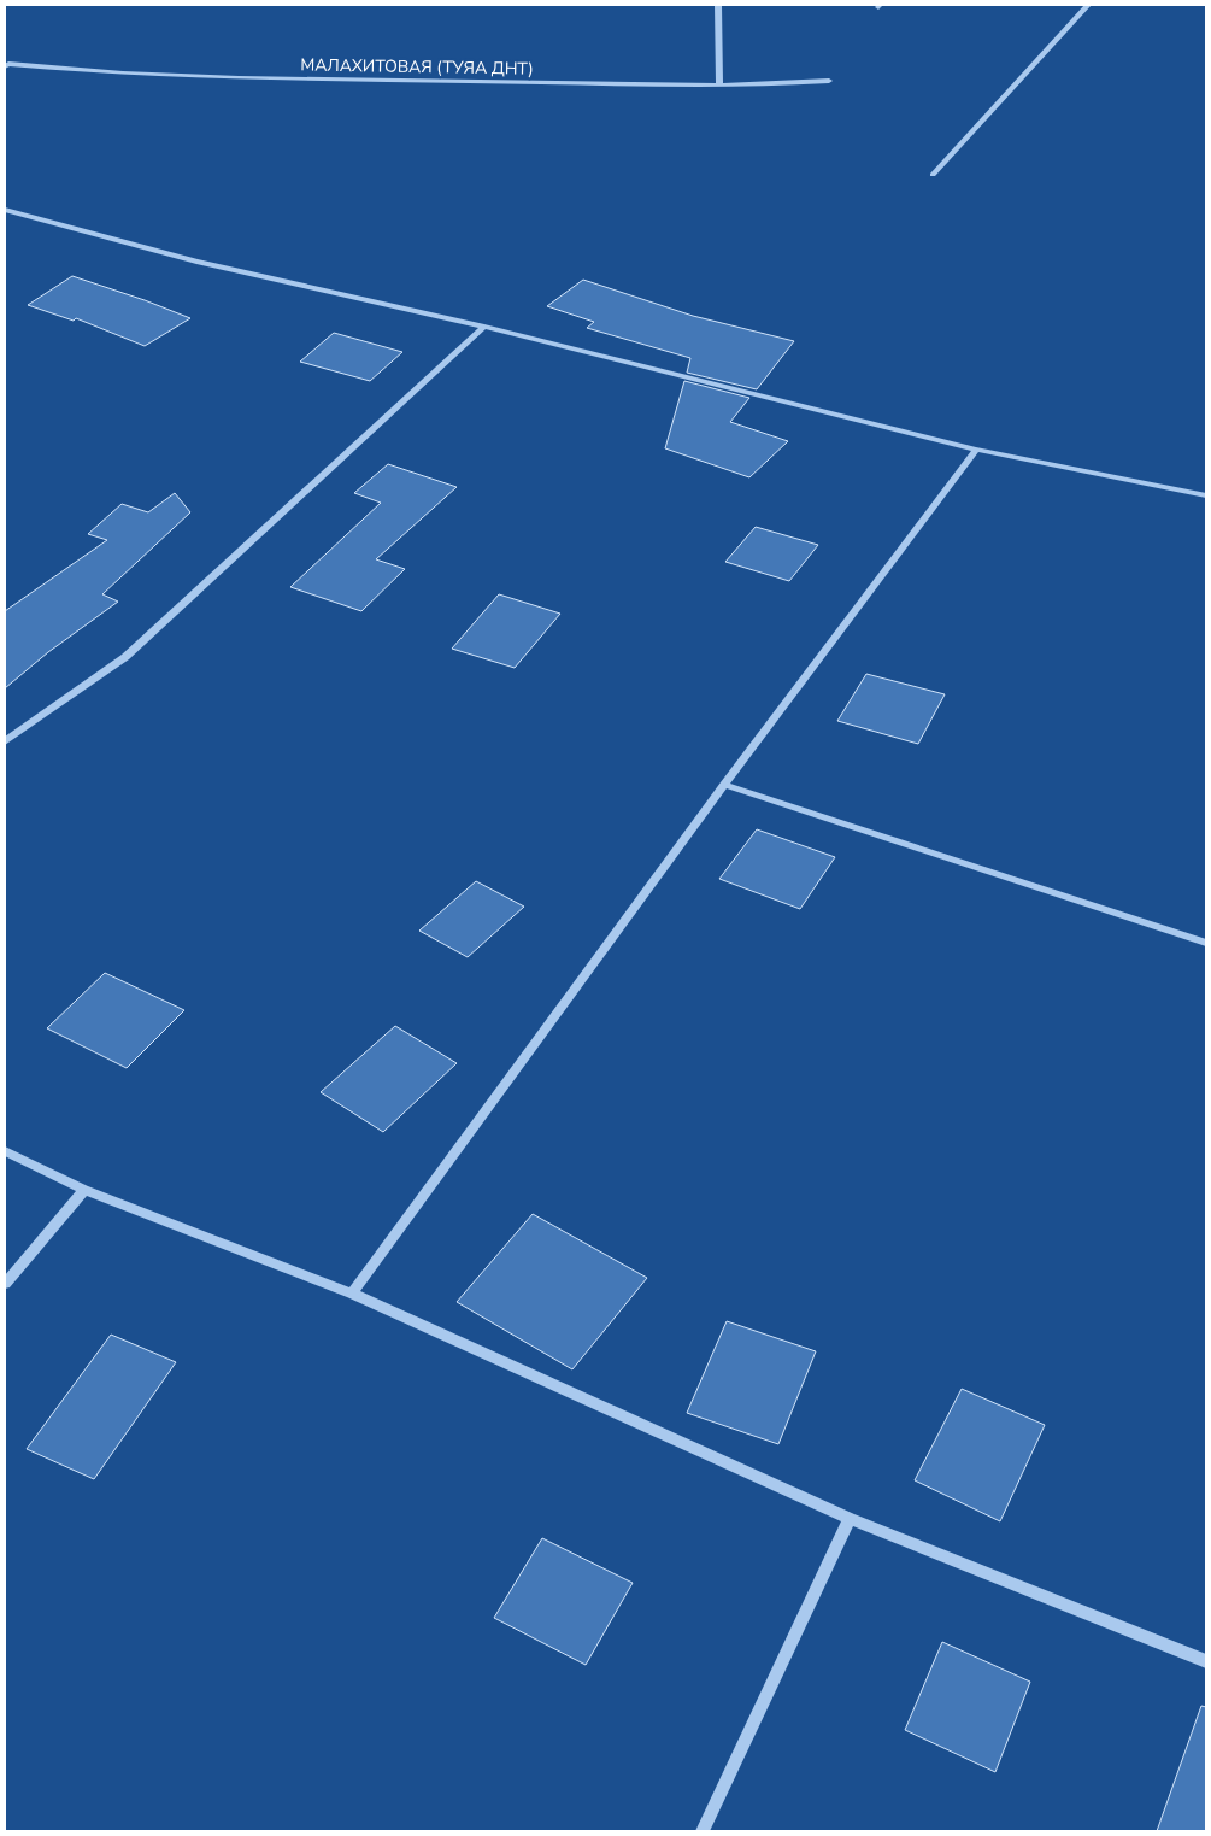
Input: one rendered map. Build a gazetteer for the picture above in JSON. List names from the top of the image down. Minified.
{"streets":{"street":["МАЛАХИТОВАЯ (ТУЯА ДНТ)"]}}
